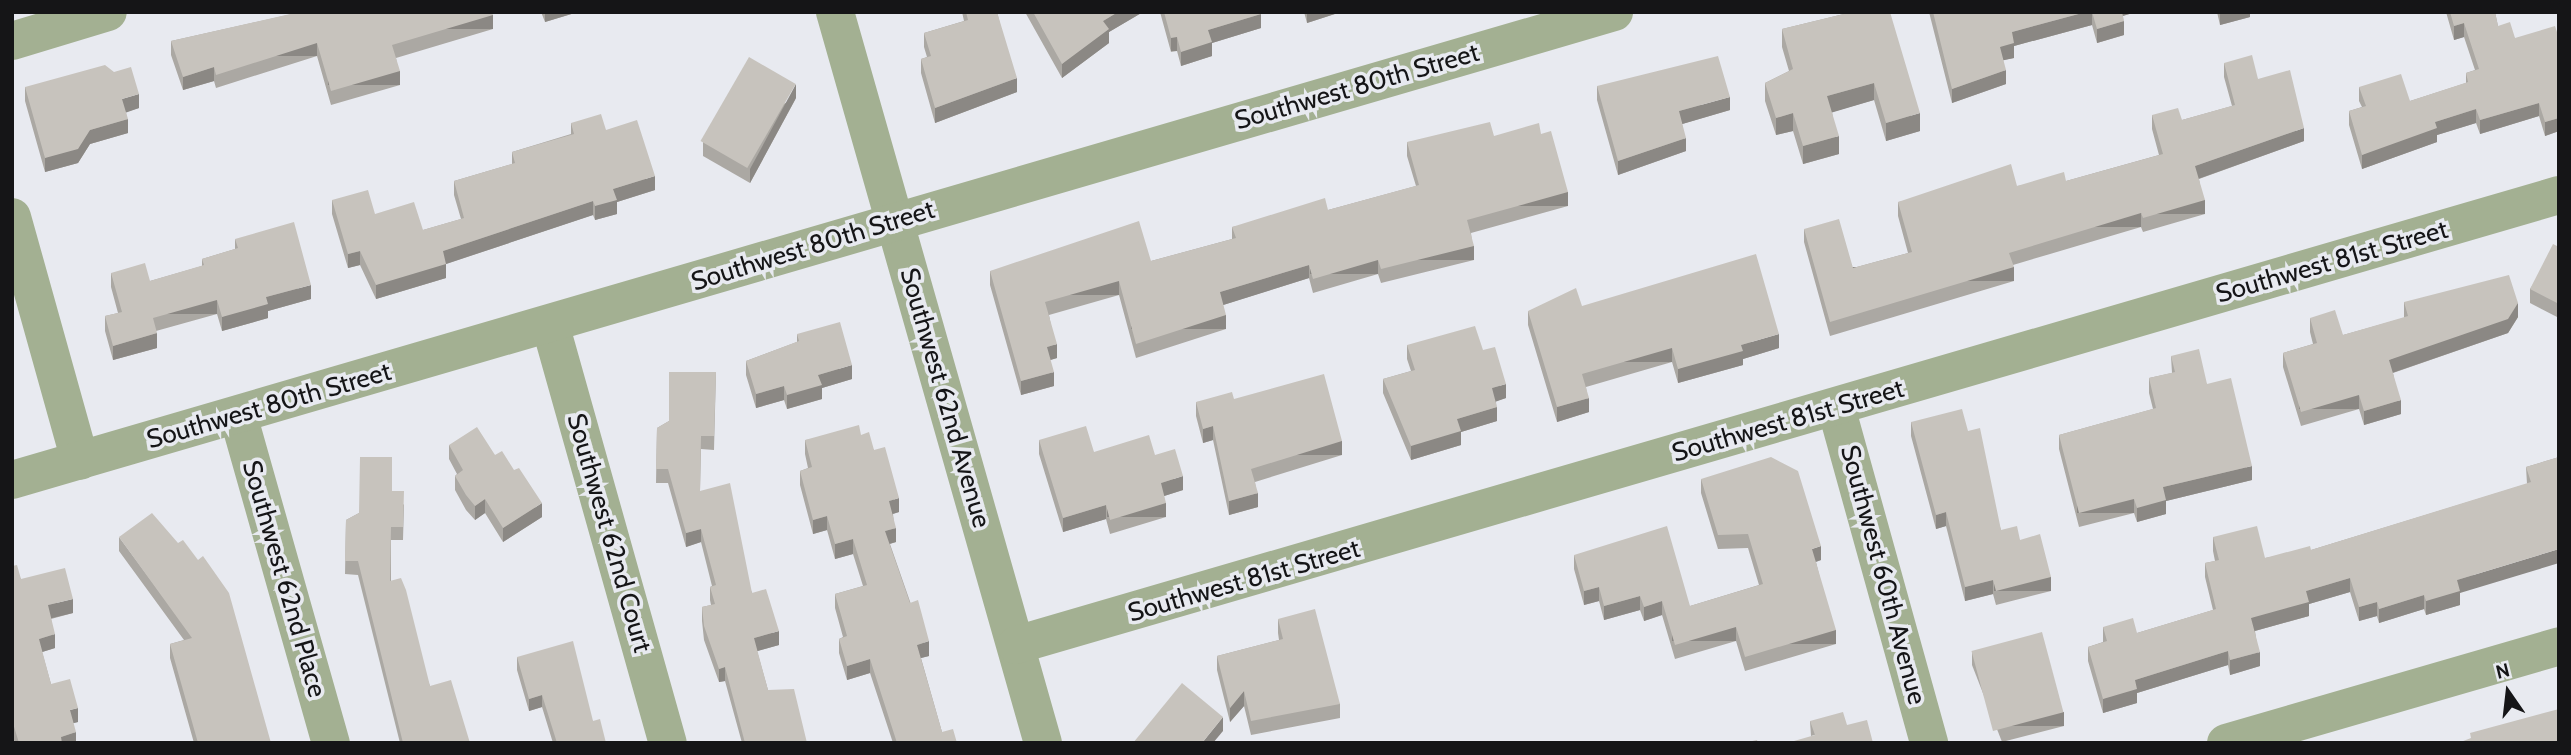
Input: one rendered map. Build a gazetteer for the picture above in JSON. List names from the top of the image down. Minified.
{"streets":{"street":["Southwest 80th Street","Southwest 81st Street","Southwest 62nd Avenue","Southwest 62nd Court","Southwest 60th Avenue","Southwest 62nd Place"]},"crossings":[["Southwest 80th Street","Southwest 62nd Avenue"],["Southwest 80th Street","Southwest 62nd Court"],["Southwest 80th Street","Southwest 62nd Place"],["Southwest 81st Street","Southwest 62nd Avenue"],["Southwest 81st Street","Southwest 60th Avenue"]],"north":"top"}
